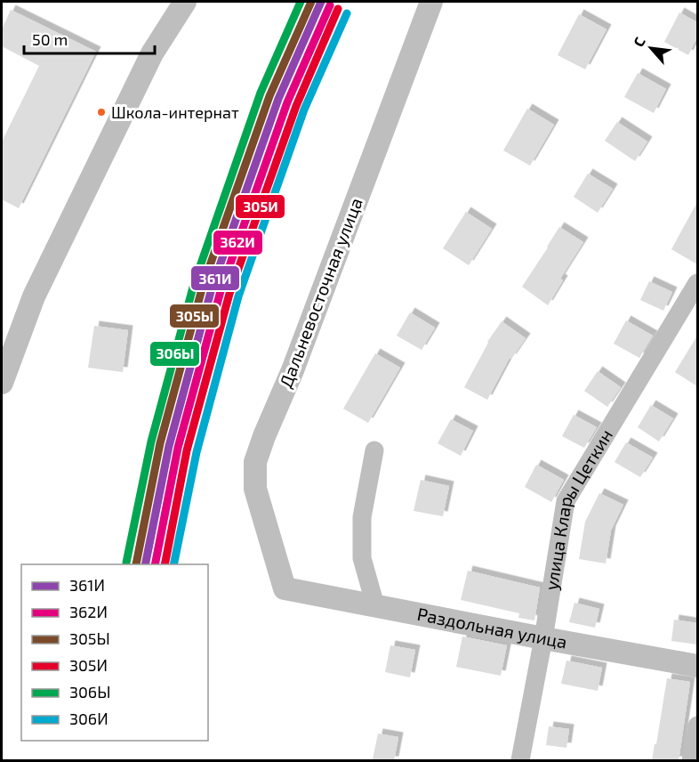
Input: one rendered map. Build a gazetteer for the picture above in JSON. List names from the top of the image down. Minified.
{"streets":{"street":["Дальневосточная улица","улица Клары Цеткин","Раздольная улица"]},"crossings":[["Дальневосточная улица","Раздольная улица"],["улица Клары Цеткин","Раздольная улица"]],"places":["Школа-интернат"],"lines":["transit line 361И","transit line 305Ы","transit line 306Ы","transit line 362И","transit line 305И","transit line 306И"],"legend":["361И","362И","305Ы","305И","306Ы","306И"],"scale_bar":"50 m","north":"top left"}
